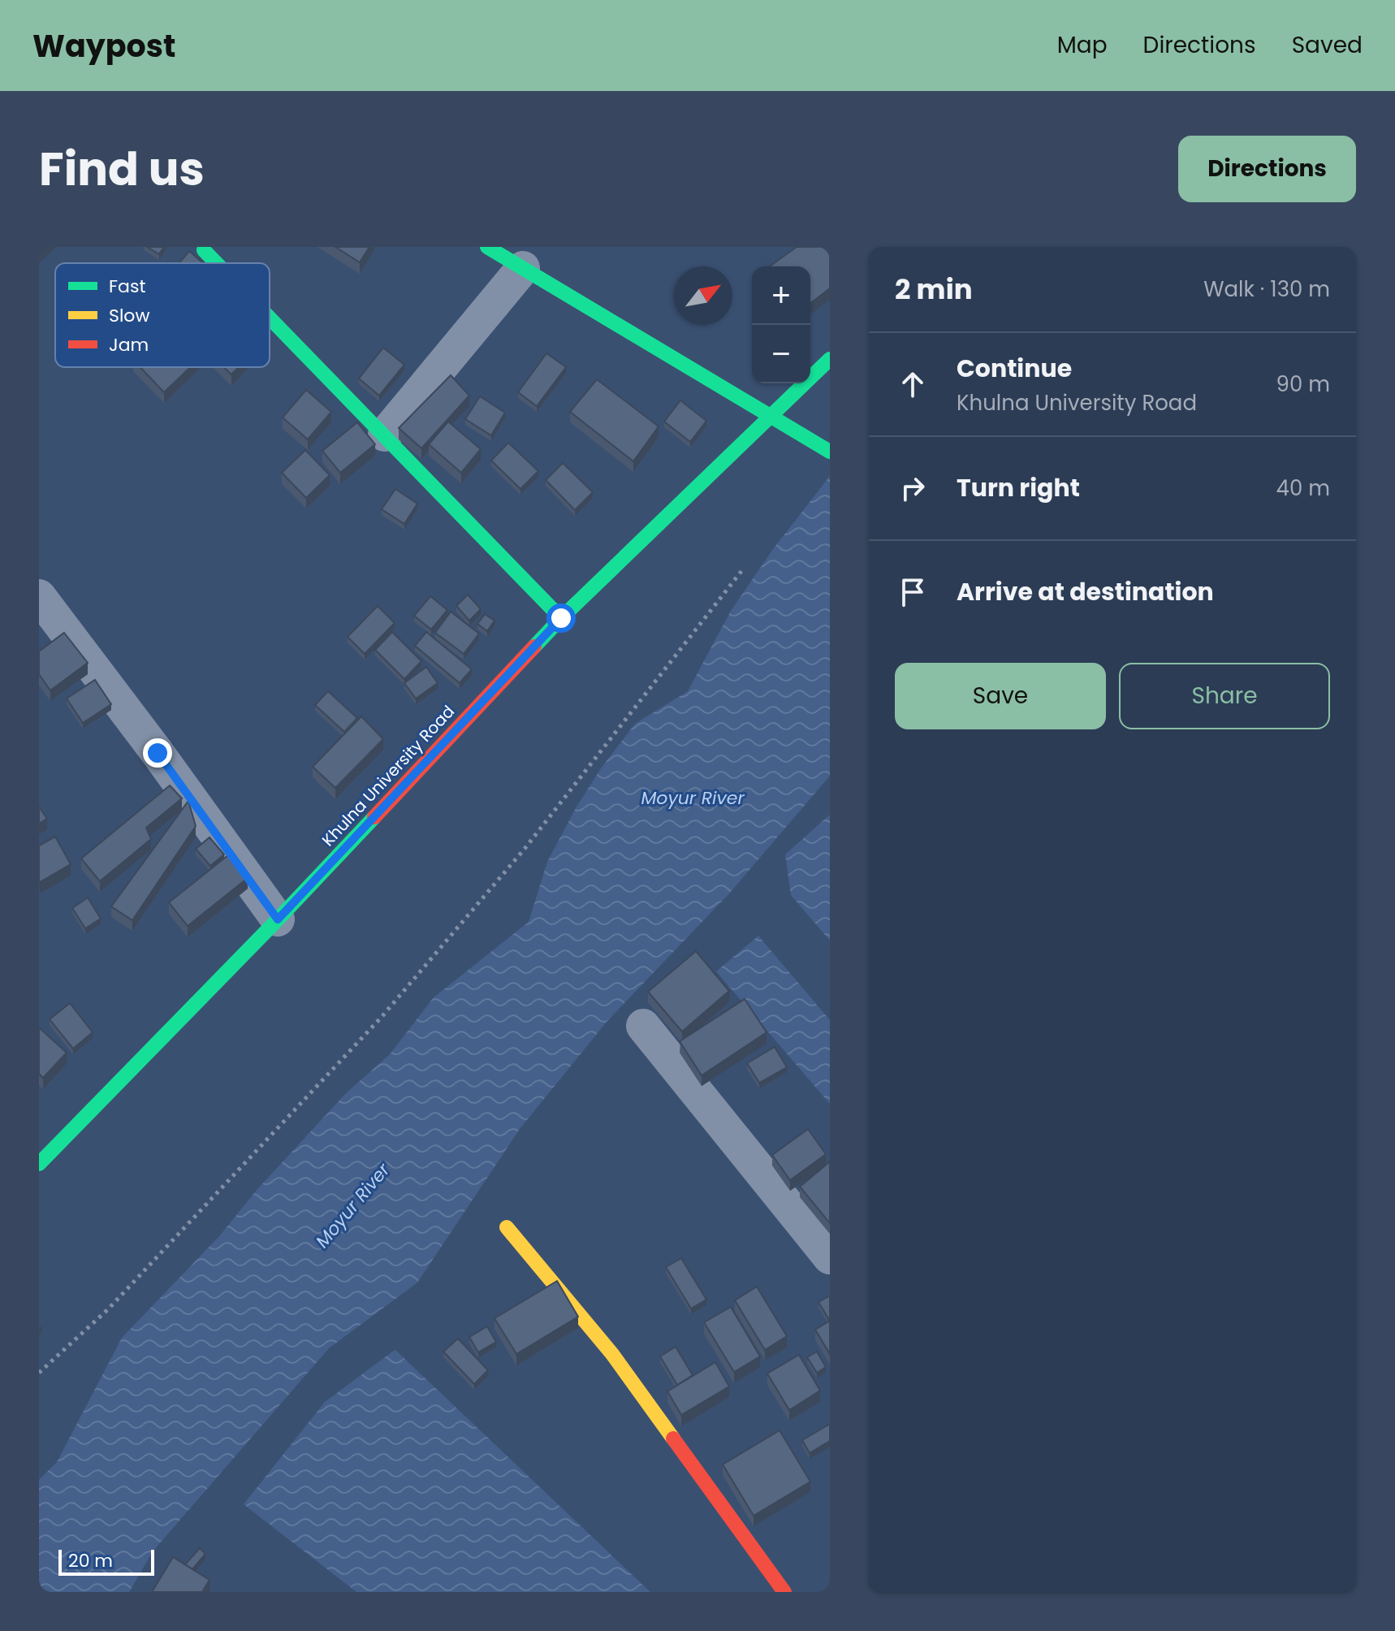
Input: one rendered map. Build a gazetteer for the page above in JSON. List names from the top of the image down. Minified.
{"streets":{"street":["Khulna University Road"]},"water":["Moyur River"],"legend":["Fast","Slow","Jam"],"scale_bar":"20 m","north":"top right","page":{"header":"Waypost","nav":["Map","Directions","Saved"],"title":"Find us","buttons":["Directions",["Save","Share"]],"heading":["2 min","Walk · 130 m"],"map_buttons":["+","−"],"list":[["Continue","Khulna University Road","90 m"],["Turn right","40 m"],"Arrive at destination"],"scale":"20 m"}}
